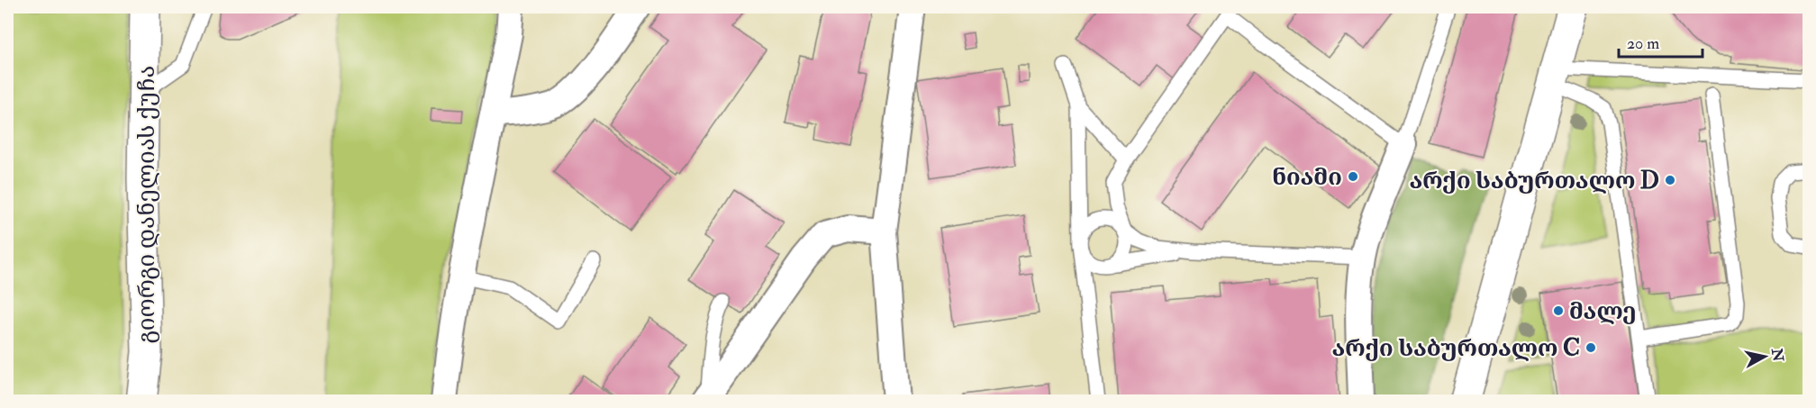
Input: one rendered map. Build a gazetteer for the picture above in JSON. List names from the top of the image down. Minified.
{"streets":{"street":["გიორგი დანელიას ქუჩა"]},"places":["ნიამი","არქი საბურთალო D","მალე","არქი საბურთალო C"],"scale_bar":"20 m","north":"right"}
